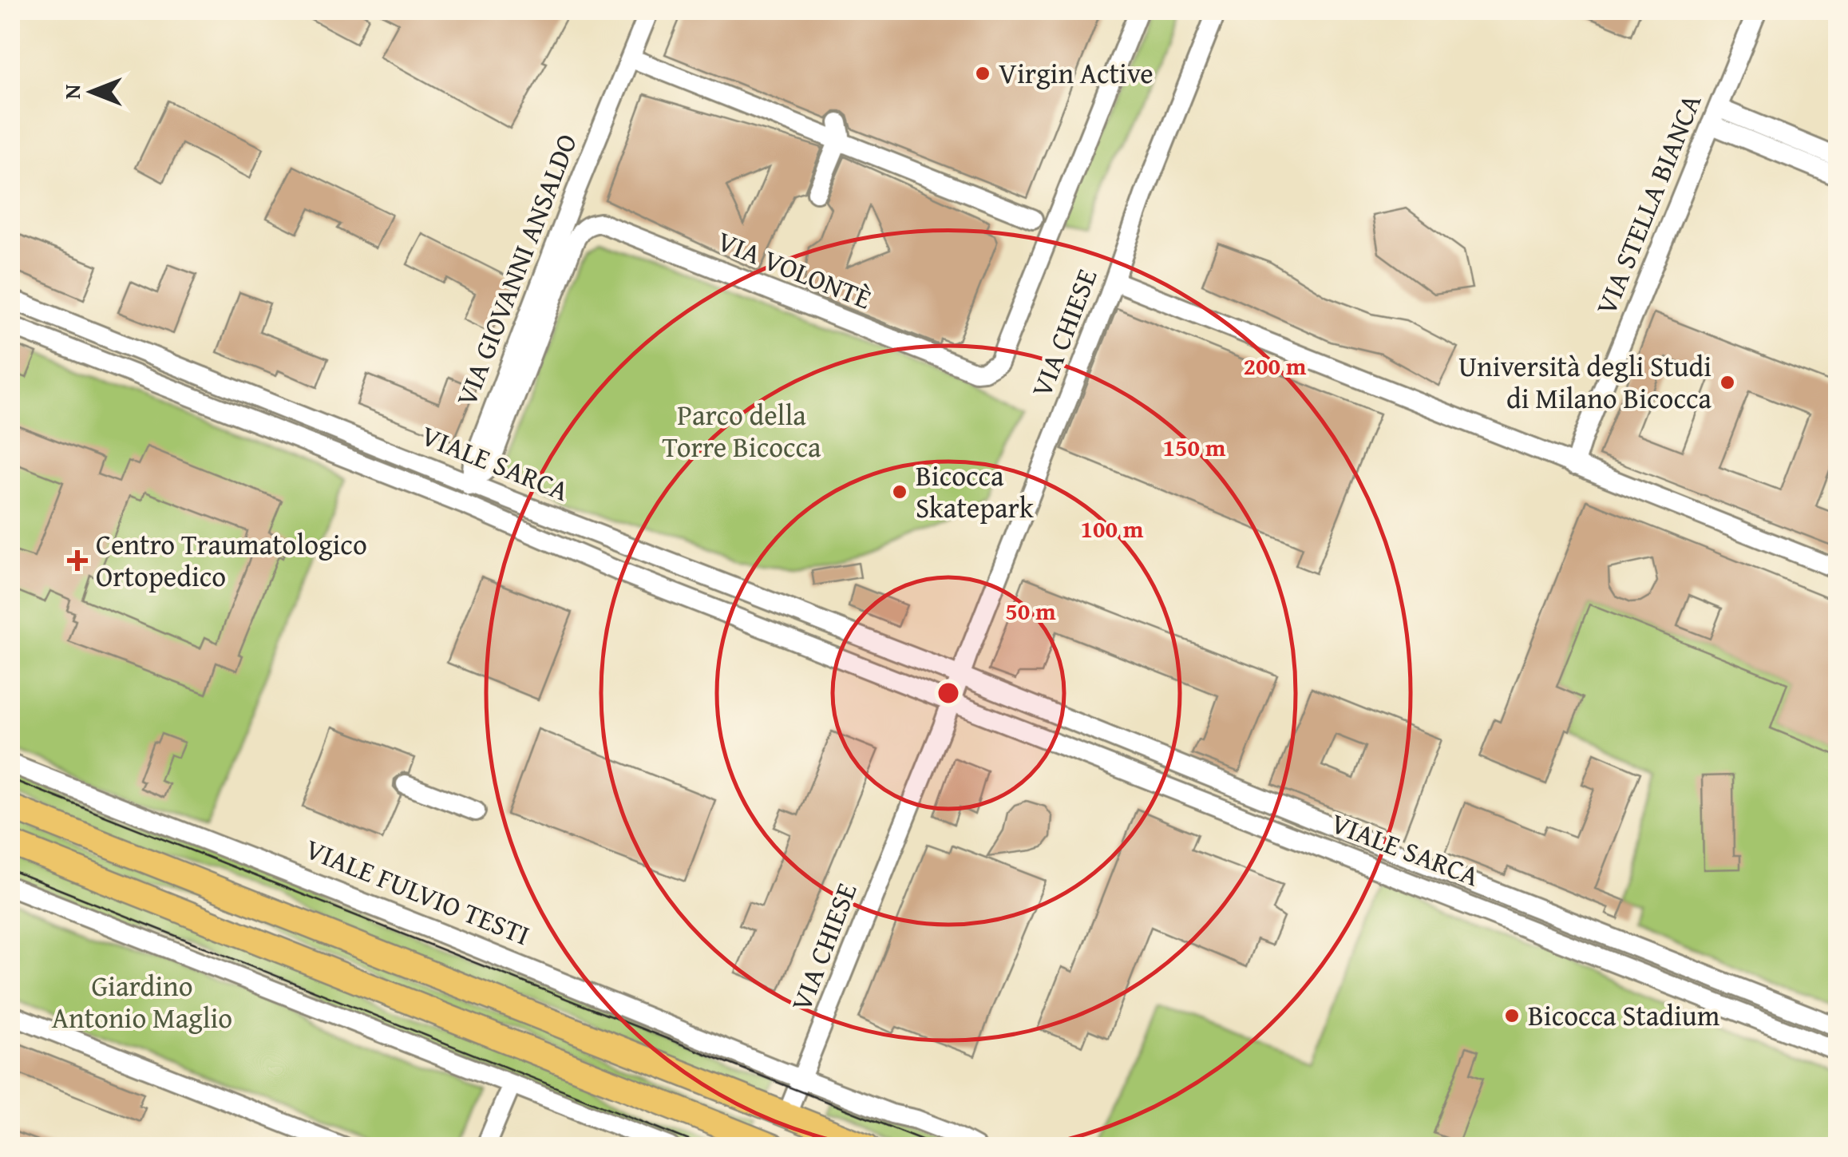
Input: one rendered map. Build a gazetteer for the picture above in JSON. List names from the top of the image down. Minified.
{"streets":{"street":["VIA STELLA BIANCA","VIA GIOVANNI ANSALDO","VIA VOLONTÈ","VIA CHIESE","VIALE SARCA","VIALE FULVIO TESTI"]},"crossings":[["VIA GIOVANNI ANSALDO","VIA VOLONTÈ"],["VIA GIOVANNI ANSALDO","VIALE SARCA"],["VIA VOLONTÈ","VIA CHIESE"],["VIA CHIESE","VIALE SARCA"],["VIA CHIESE","VIALE FULVIO TESTI"]],"parks":["Parco della Torre Bicocca","Giardino Antonio Maglio"],"places":{"other":["Virgin Active","Università degli Studi di Milano Bicocca","Bicocca Skatepark","Bicocca Stadium"],"health":["Centro Traumatologico Ortopedico"]},"north":"left","rings":["200 m","150 m","100 m","50 m"]}
